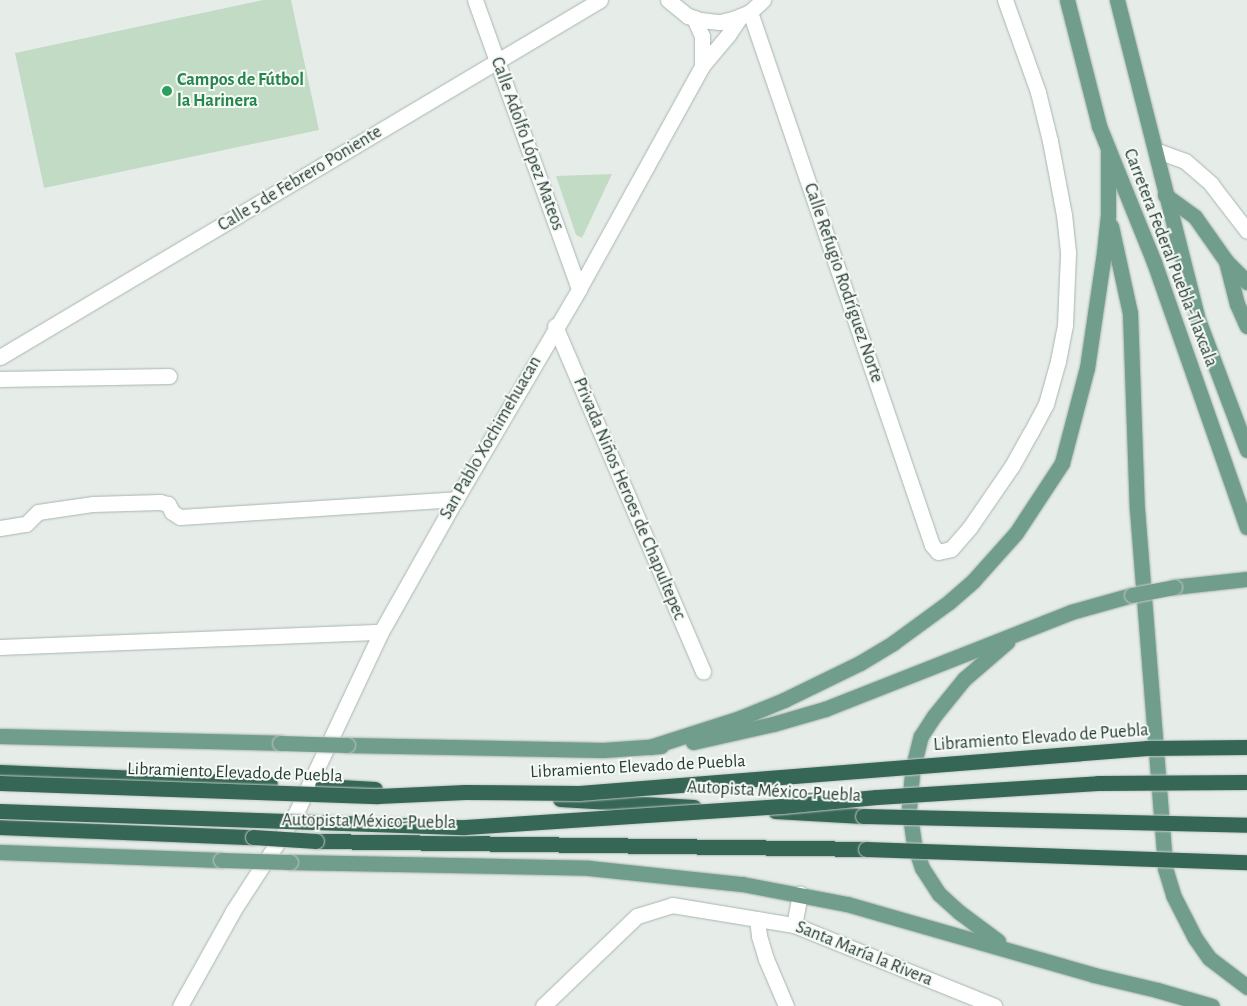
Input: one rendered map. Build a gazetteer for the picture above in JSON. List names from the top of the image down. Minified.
{"streets":{"highway":["Libramiento Elevado de Puebla","Autopista México-Puebla"],"main road":["Carretera Federal Puebla-Tlaxcala"],"street":["Calle Adolfo López Mateos","Calle 5 de Febrero Poniente","Calle Refugio Rodríguez Norte","San Pablo Xochimehuacan","Privada Niños Heroes de Chapultepec","Santa María la Rivera"]},"crossings":[["Calle Adolfo López Mateos","Calle 5 de Febrero Poniente"],["Calle Adolfo López Mateos","San Pablo Xochimehuacan"],["Calle Refugio Rodríguez Norte","San Pablo Xochimehuacan"],["San Pablo Xochimehuacan","Privada Niños Heroes de Chapultepec"]],"places":["Campos de Fútbol la Harinera"]}
